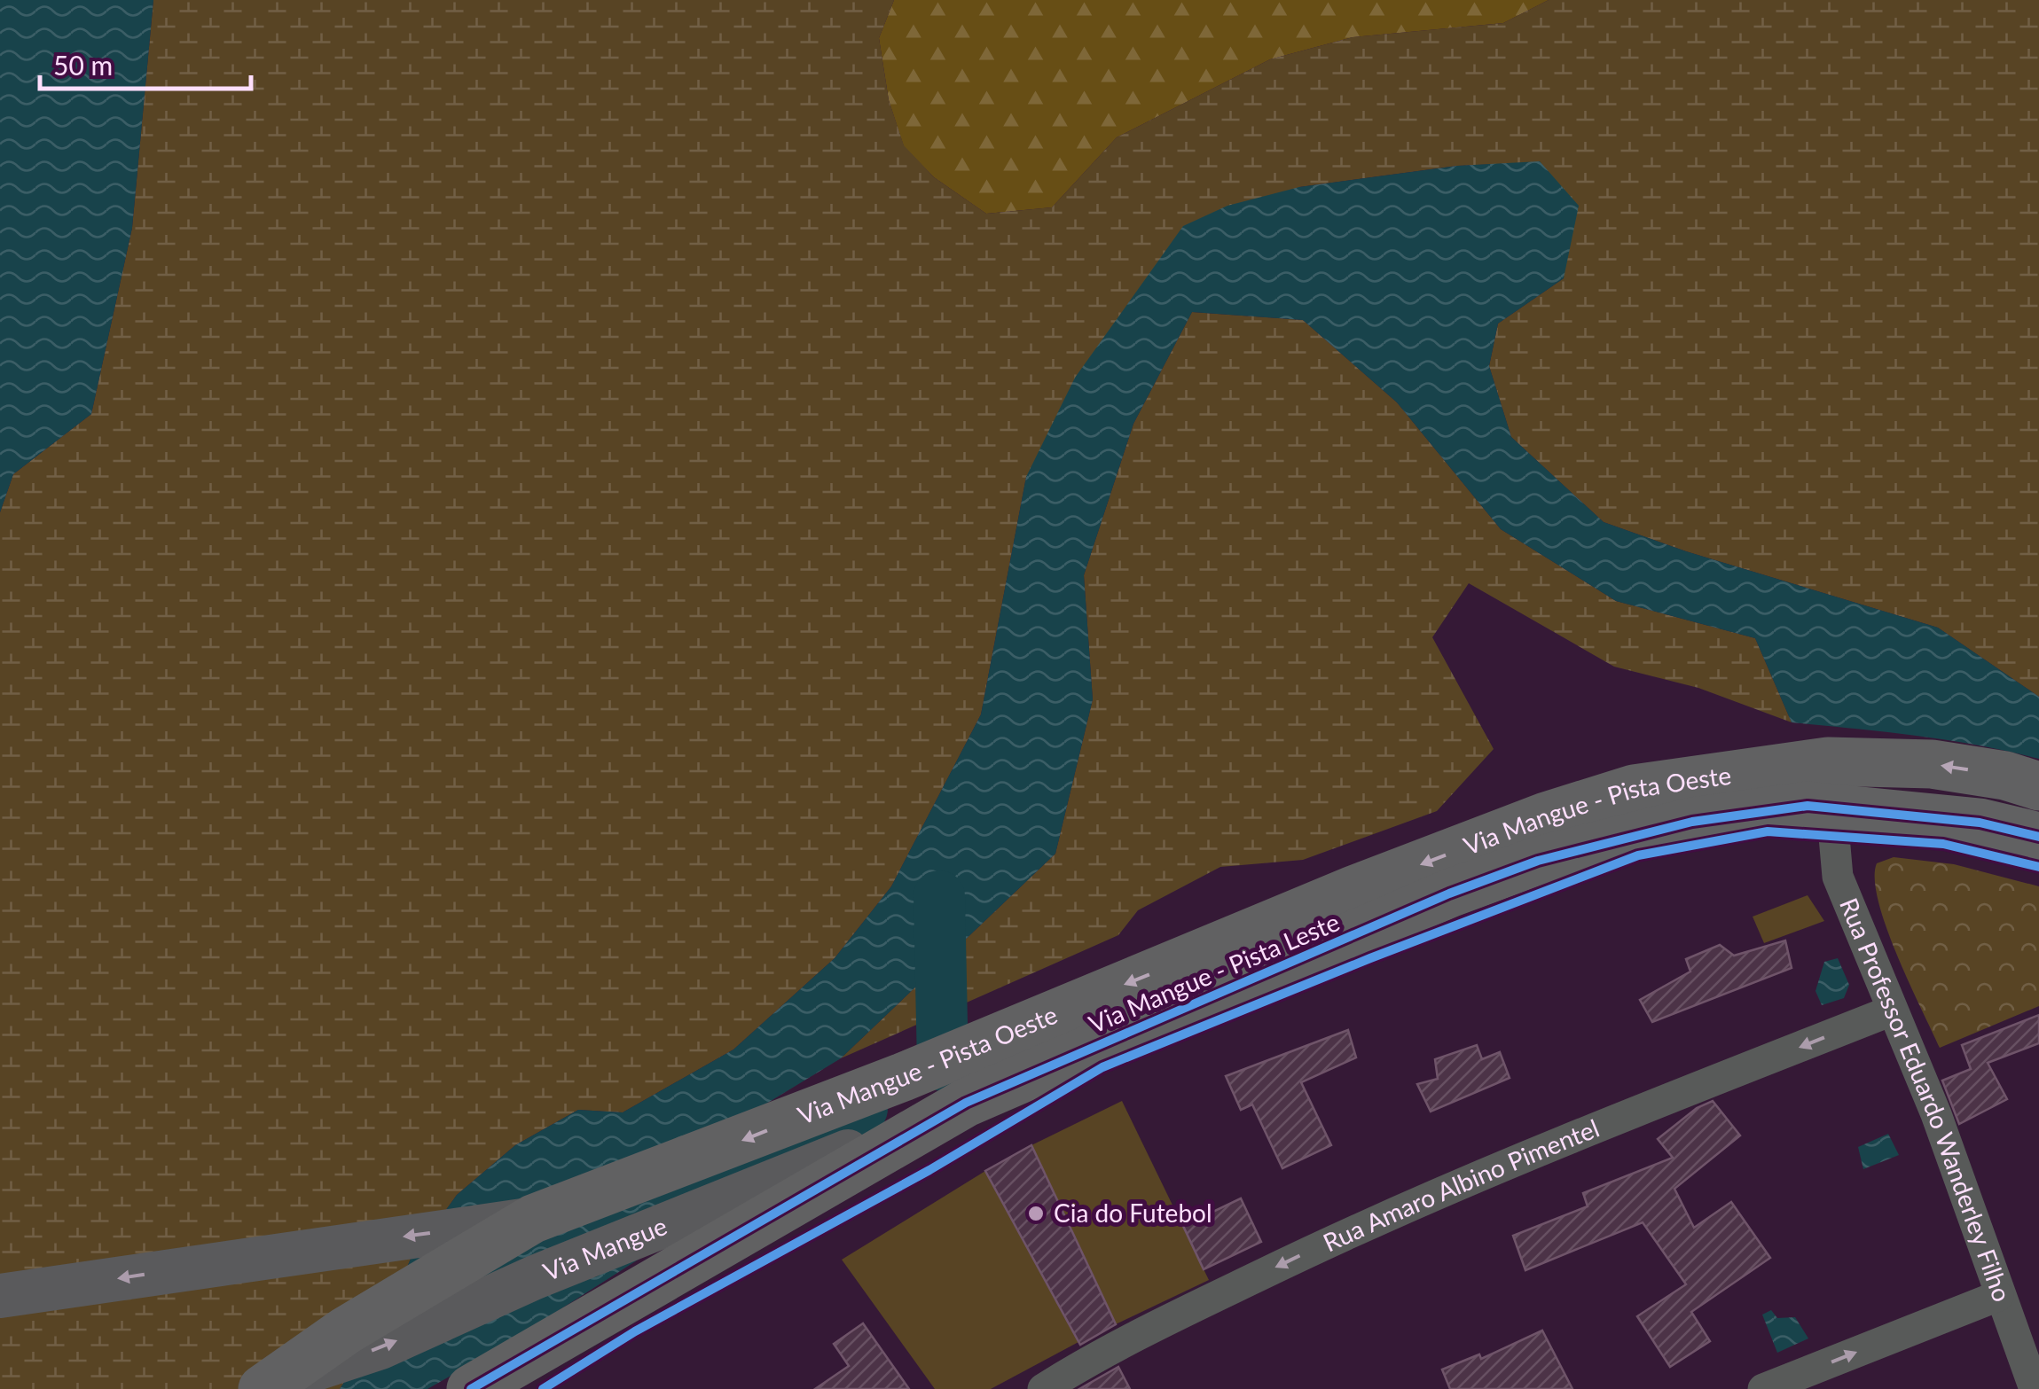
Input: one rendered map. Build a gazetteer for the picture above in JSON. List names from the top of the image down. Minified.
{"streets":{"main road":["Via Mangue - Pista Oeste","Via Mangue - Pista Leste","Via Mangue"],"street":["Rua Professor Eduardo Wanderley Filho","Rua Amaro Albino Pimentel"]},"crossings":[["Via Mangue - Pista Leste","Rua Professor Eduardo Wanderley Filho"],["Via Mangue - Pista Leste","Via Mangue"],["Rua Professor Eduardo Wanderley Filho","Rua Amaro Albino Pimentel"]],"one_way":["Via Mangue - Pista Oeste","Rua Amaro Albino Pimentel"],"places":["Cia do Futebol"],"scale_bar":"50 m"}
